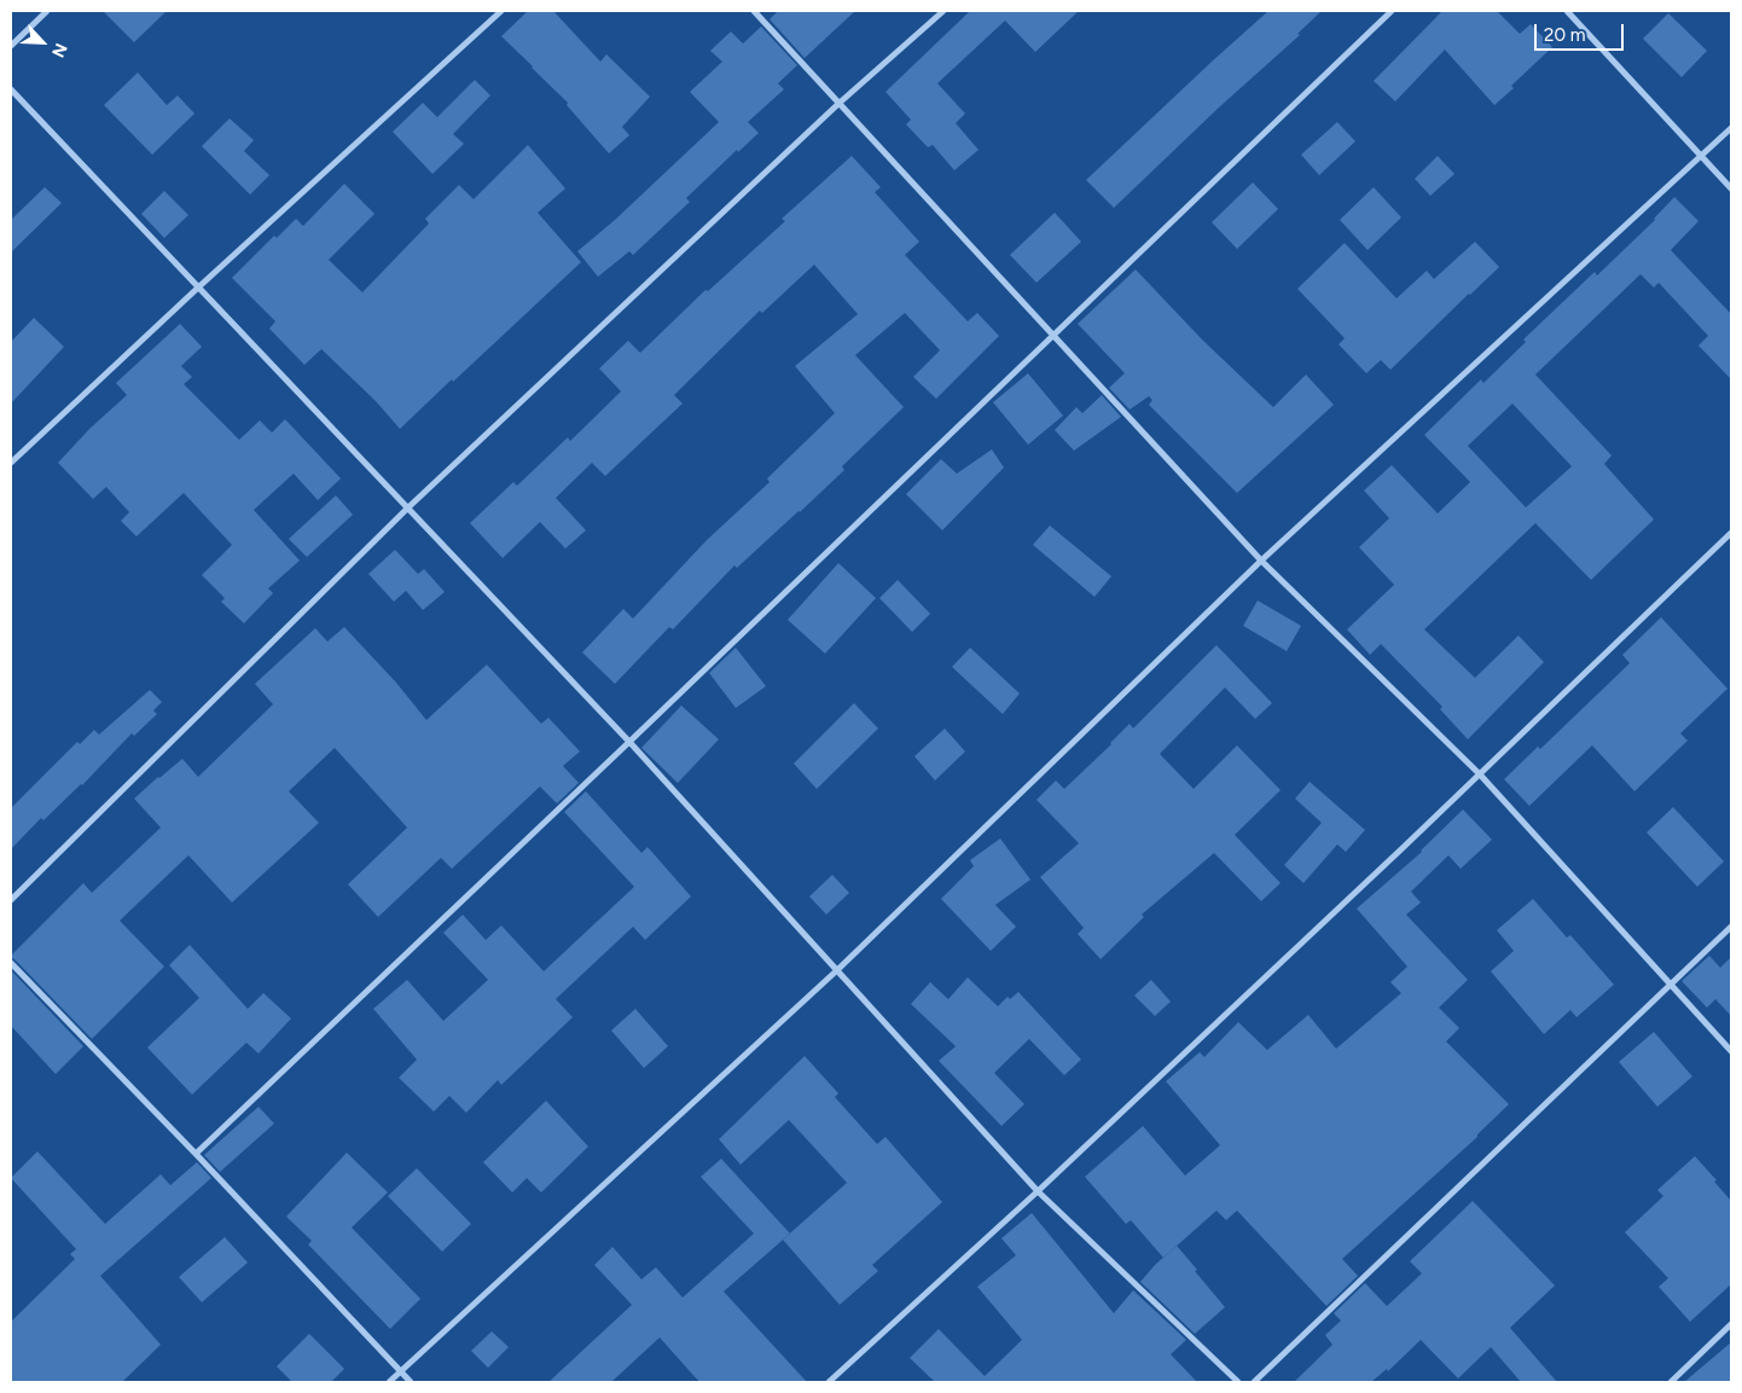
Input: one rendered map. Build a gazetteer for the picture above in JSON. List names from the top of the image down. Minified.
{"scale_bar":"20 m","north":"bottom right"}
